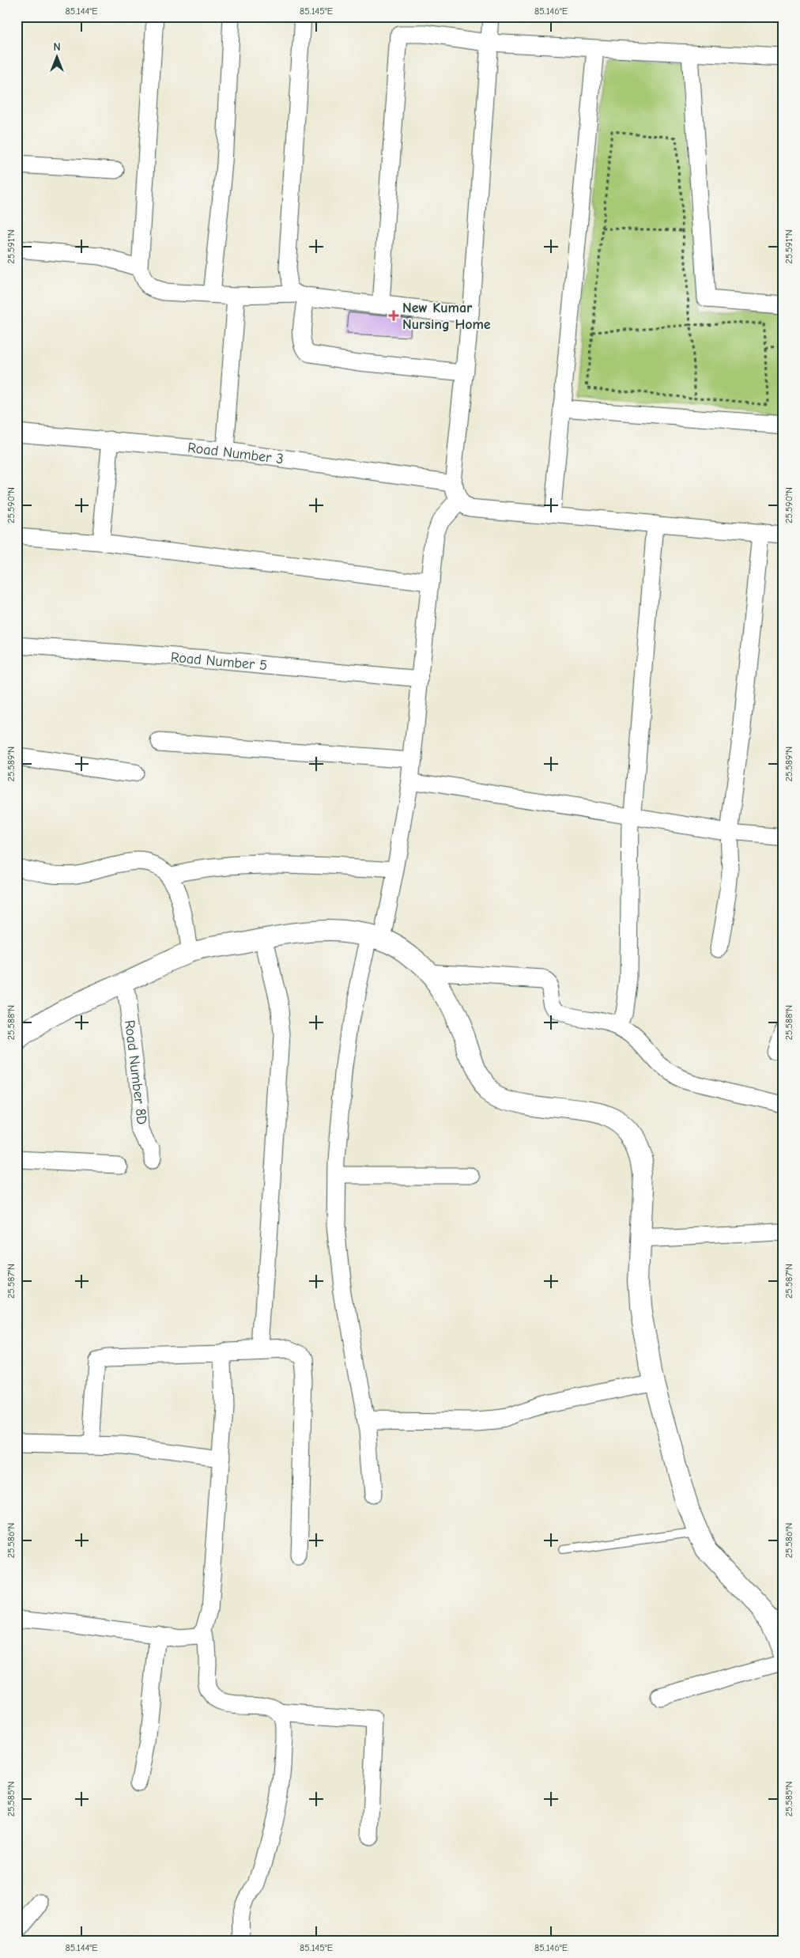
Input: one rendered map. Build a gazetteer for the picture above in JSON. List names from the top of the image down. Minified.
{"streets":{"street":["Road Number 3","Road Number 5","Road Number 8D"]},"places":{"health":["New Kumar Nursing Home"]},"north":"top","coordinates":["85.144°E","85.145°E","85.146°E","25.591°N","25.590°N","25.589°N","25.588°N","25.587°N","25.586°N","25.585°N"]}
